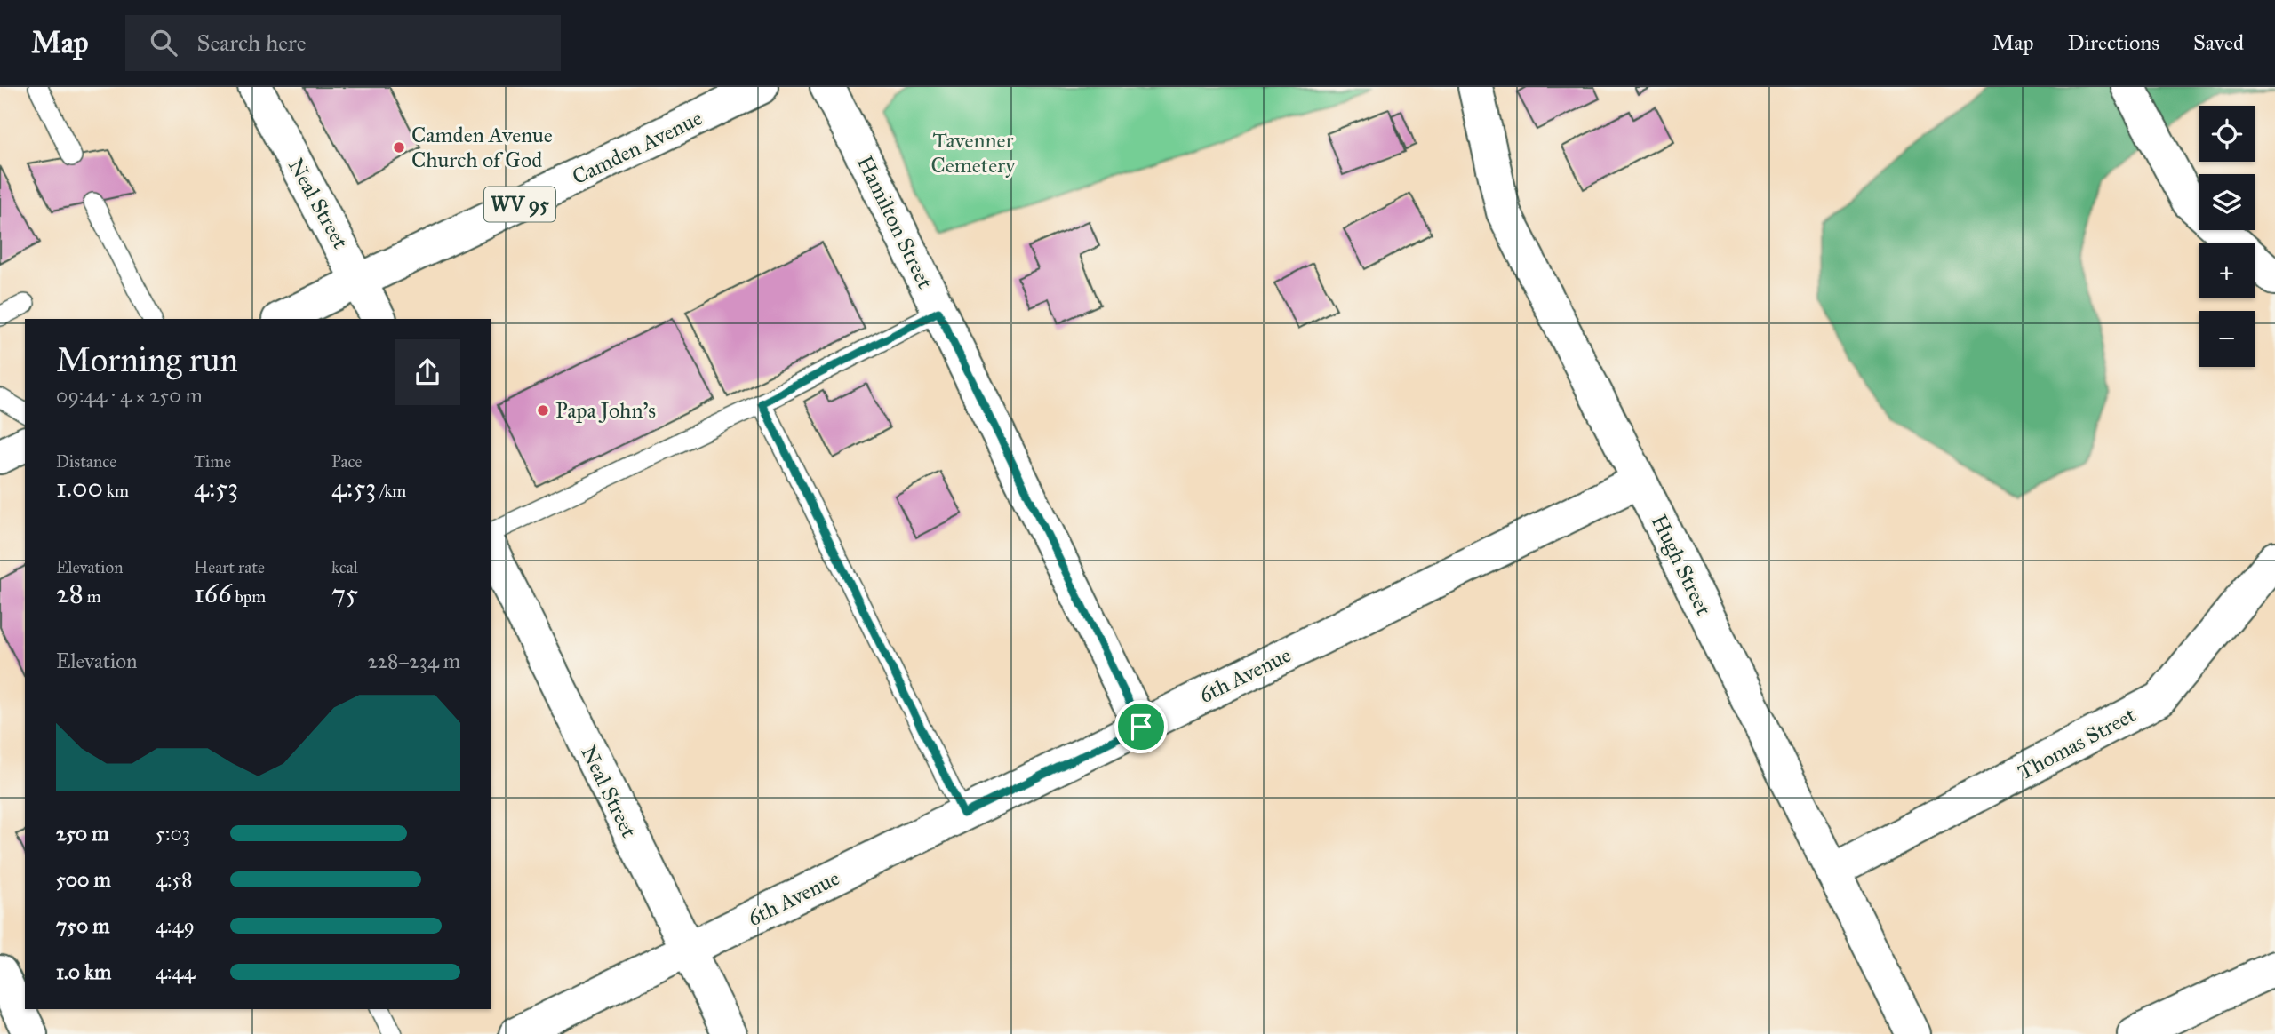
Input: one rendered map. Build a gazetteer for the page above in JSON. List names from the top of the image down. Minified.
{"streets":{"street":["Camden Avenue","Neal Street","WV 95","Hamilton Street","Hugh Street","6th Avenue","Thomas Street"]},"crossings":[["Camden Avenue","Neal Street"],["Neal Street","6th Avenue"],["Hamilton Street","6th Avenue"],["Hugh Street","6th Avenue"],["Hugh Street","Thomas Street"]],"parks":["Tavenner Cemetery"],"places":["Camden Avenue Church of God","Papa John's"],"page":{"header":"Map","search":"Search here","nav":["Map","Directions","Saved"],"map_buttons":["+","−"],"heading":["Morning run","09:44 · 4 × 250 m"],"stats":[["Distance","1.00 km"],["Time","4:53"],["Pace","4:53 /km"],["Elevation","28 m"],["Heart rate","166 bpm"],["kcal","75"]],"chart":["Elevation","228–234 m"],"list":[{"name":"250 m","note":"5:03"},{"name":"500 m","note":"4:58"},{"name":"750 m","note":"4:49"},{"name":"1.0 km","note":"4:44"}]}}
